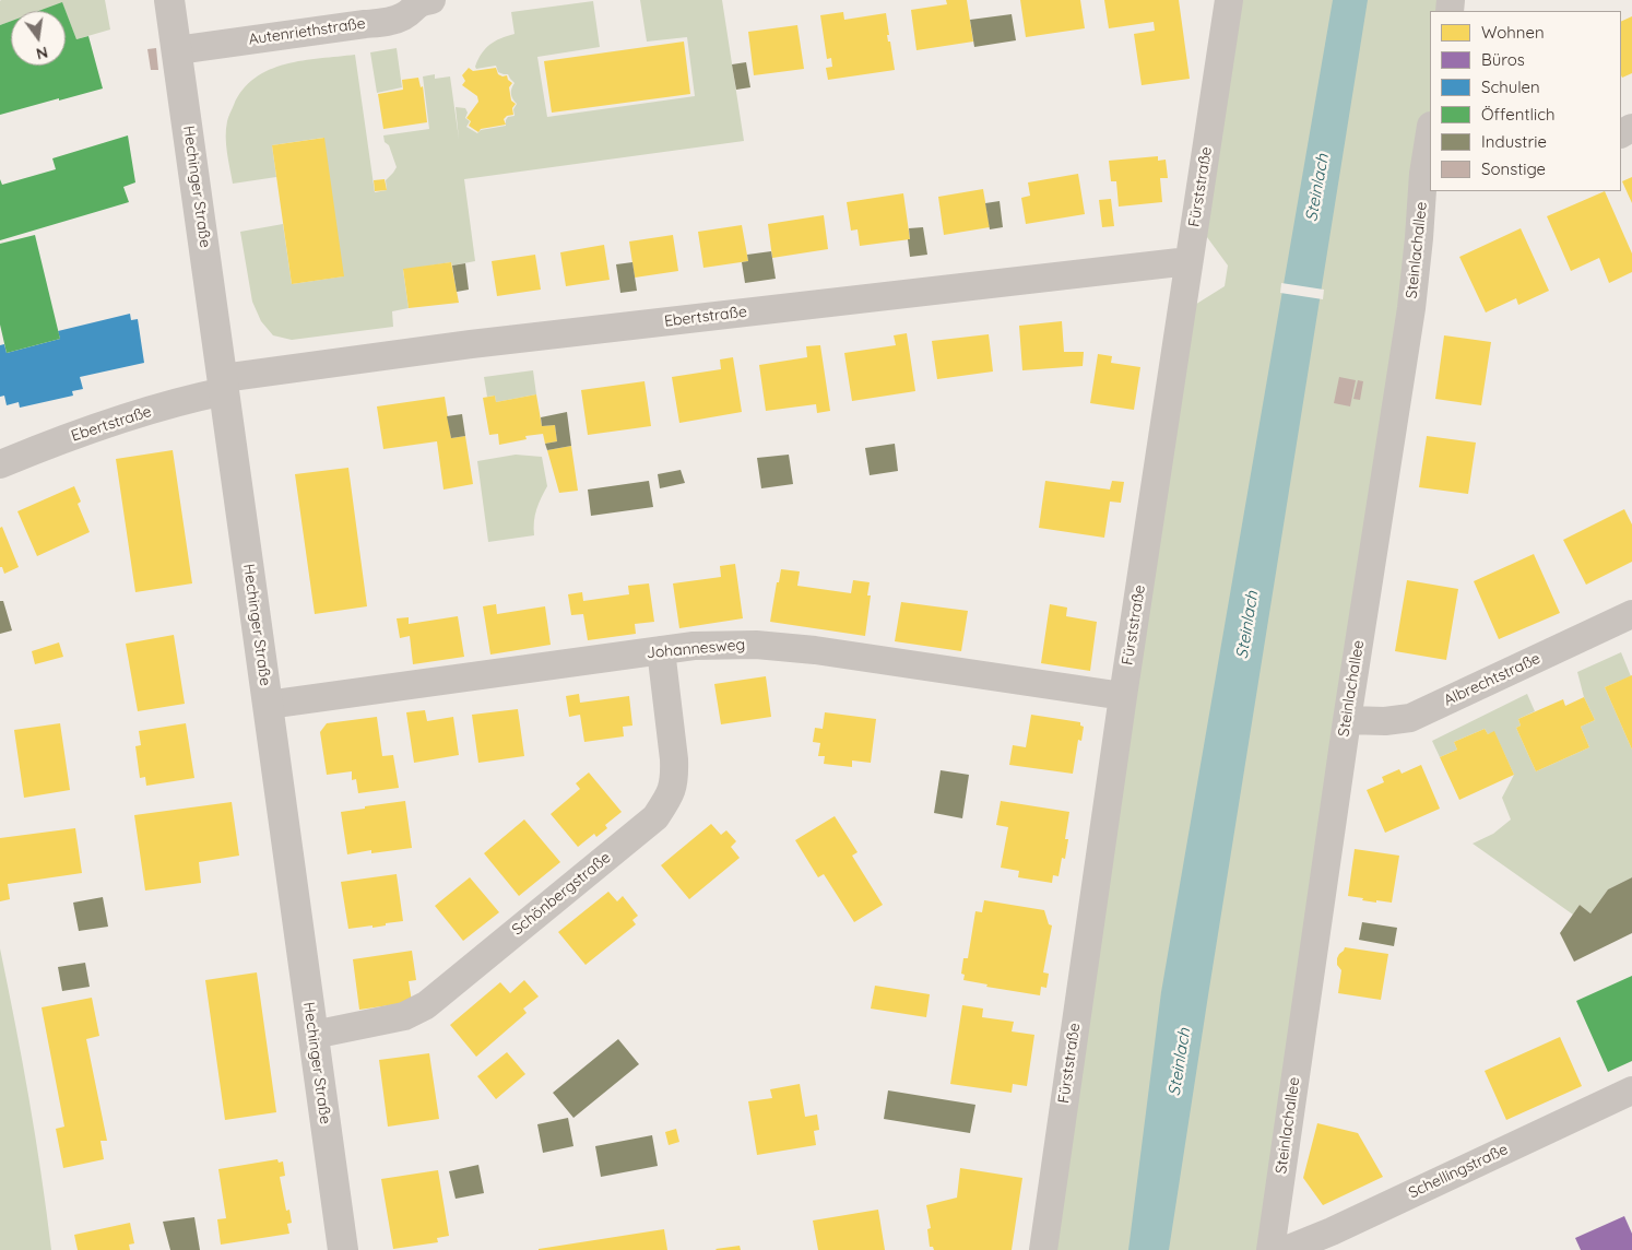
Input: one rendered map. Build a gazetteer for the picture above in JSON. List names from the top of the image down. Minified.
{"streets":{"street":["Autenriethstraße","Hechinger Straße","Fürststraße","Steinlachallee","Ebertstraße","Johannesweg","Albrechtstraße","Schönbergstraße","Schellingstraße"]},"crossings":[["Autenriethstraße","Hechinger Straße"],["Hechinger Straße","Ebertstraße"],["Hechinger Straße","Johannesweg"],["Hechinger Straße","Schönbergstraße"],["Fürststraße","Ebertstraße"],["Fürststraße","Johannesweg"],["Steinlachallee","Albrechtstraße"],["Johannesweg","Schönbergstraße"]],"water":["Steinlach"],"legend":["Wohnen","Büros","Schulen","Öffentlich","Industrie","Sonstige"],"north":"bottom"}
